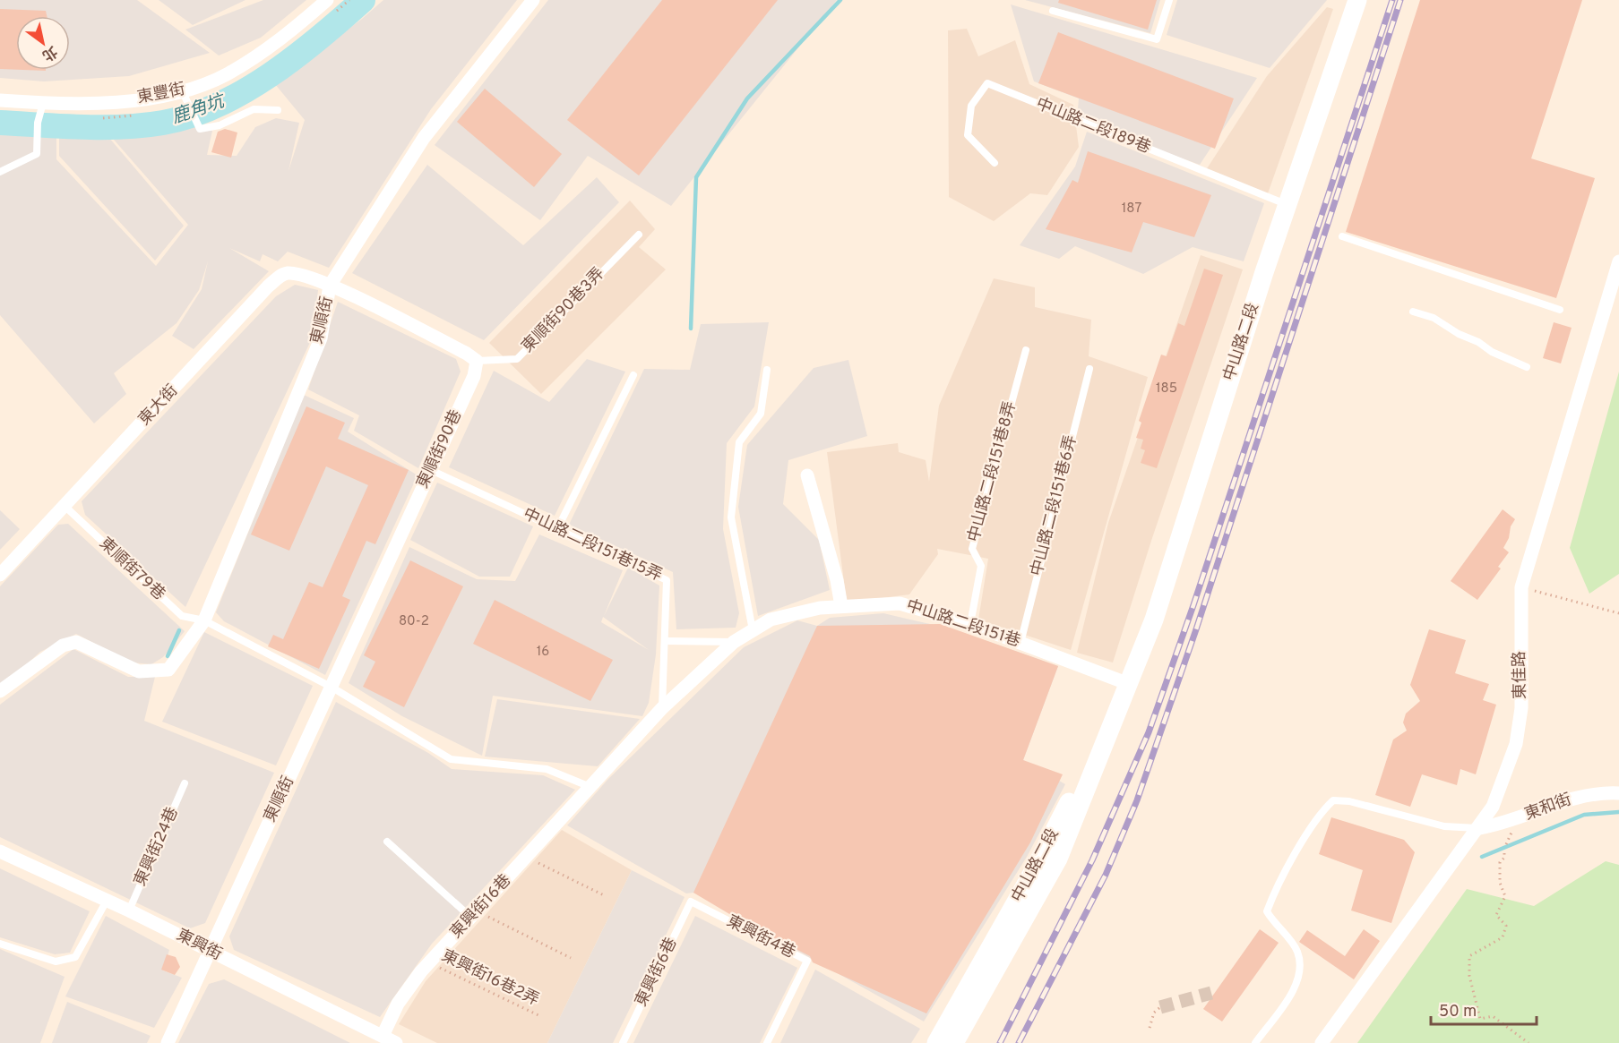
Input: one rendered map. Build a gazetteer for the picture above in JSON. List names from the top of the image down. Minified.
{"streets":{"main road":["中山路二段"],"street":["東豐街","東順街","東大街","東順街90巷","中山路二段151巷","東佳路","東和街","東興街16巷","東興街"],"lane":["中山路二段189巷","東順街90巷3弄","中山路二段151巷8弄","中山路二段151巷6弄","中山路二段151巷15弄","東順街79巷","東興街24巷","東興街4巷","東興街6巷"],"path":["東興街16巷2弄"]},"crossings":[["中山路二段189巷","中山路二段"],["東順街90巷3弄","東順街90巷"],["東順街","東大街"],["東順街","東順街90巷"],["東順街","東順街79巷"],["東順街","東興街"],["中山路二段","中山路二段151巷"],["東大街","東順街79巷"],["東順街90巷","中山路二段151巷15弄"],["中山路二段151巷8弄","中山路二段151巷"],["中山路二段151巷6弄","中山路二段151巷"],["中山路二段151巷15弄","中山路二段151巷"],["中山路二段151巷15弄","東興街16巷"],["中山路二段151巷","東興街16巷"],["東佳路","東和街"],["東興街24巷","東興街"],["東興街16巷","東興街"],["東興街16巷","東興街16巷2弄"],["東興街4巷","東興街6巷"]],"water":["鹿角坑"],"house_numbers":["187","185","80-2","16"],"scale_bar":"50 m","north":"bottom right"}
